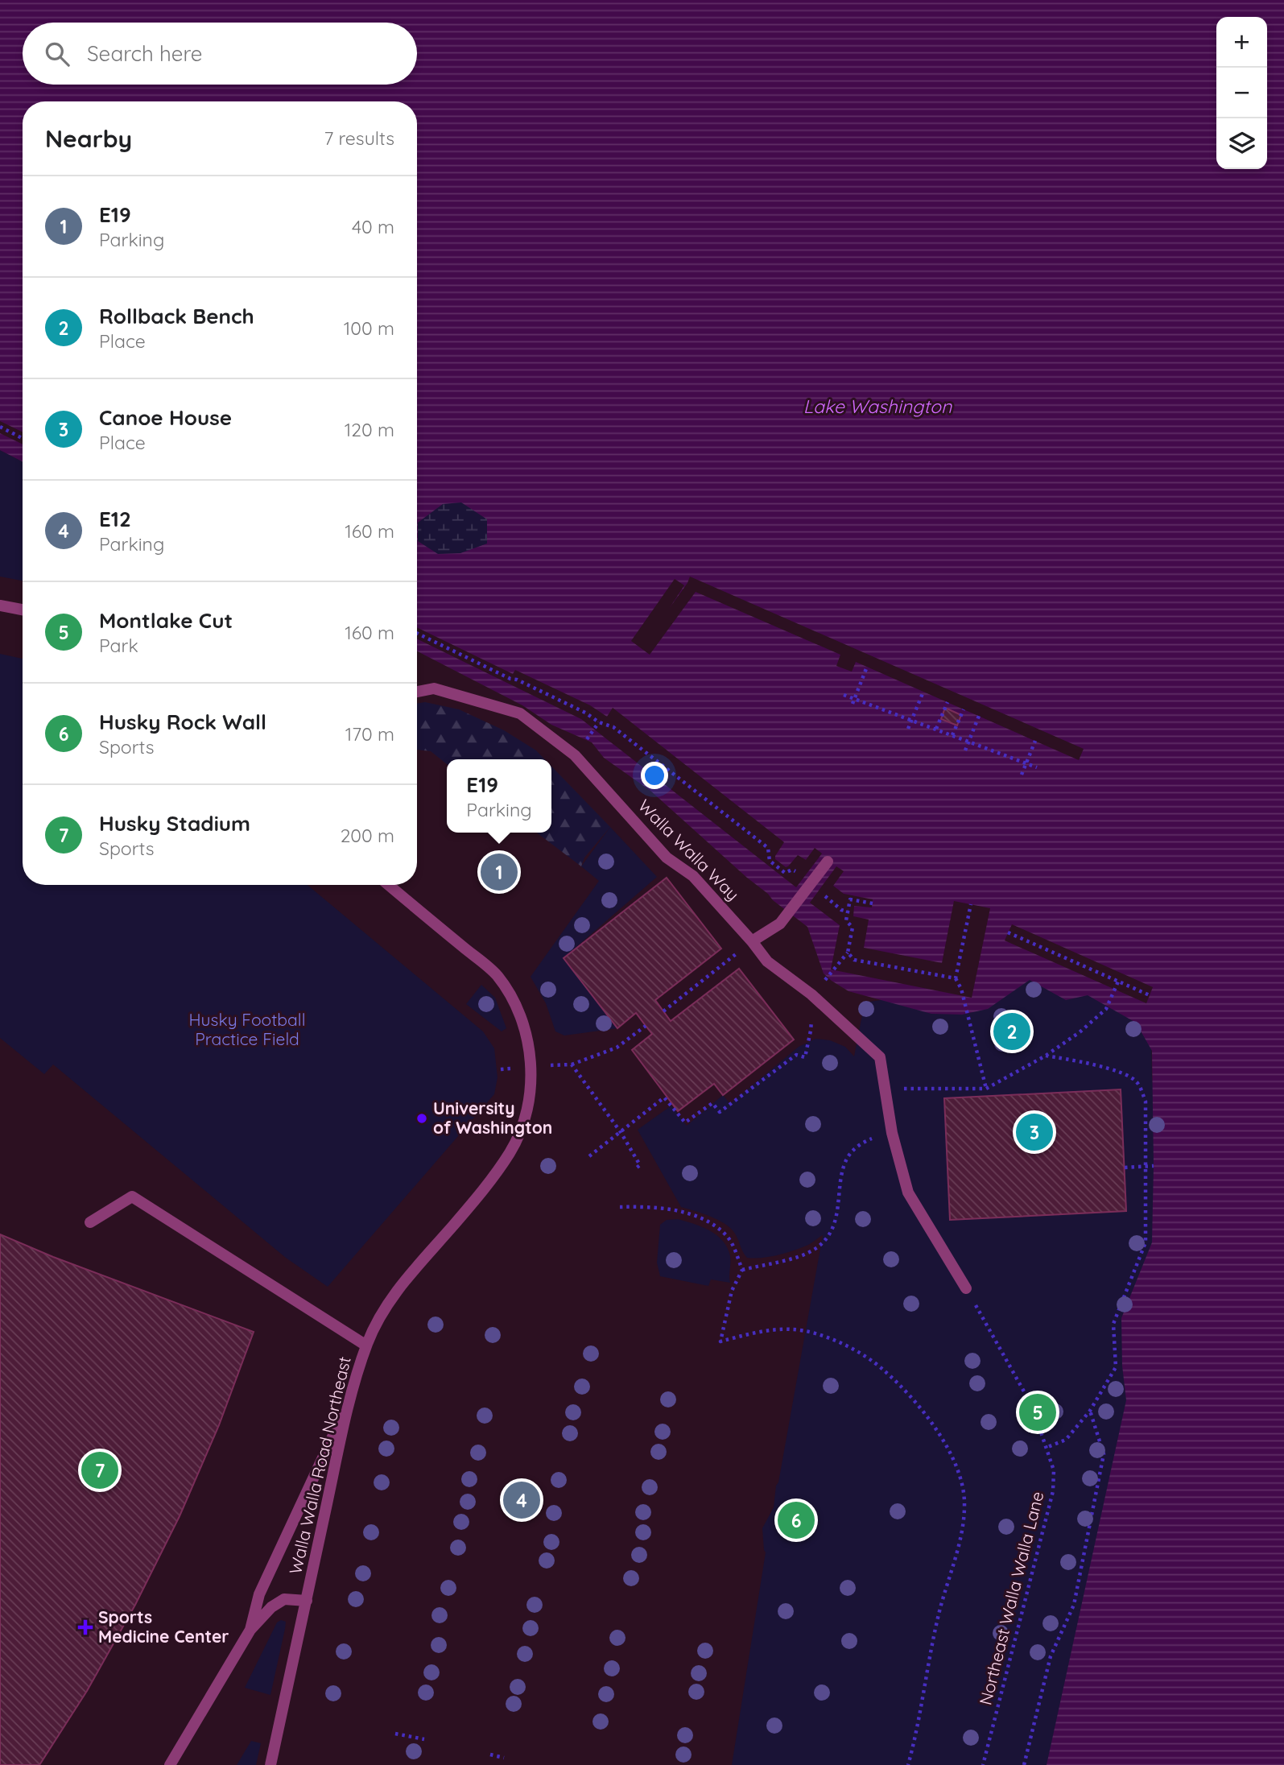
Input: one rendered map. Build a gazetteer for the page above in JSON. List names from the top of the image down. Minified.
{"streets":{"lane":["Walla Walla Way","Walla Walla Road Northeast"],"path":["Northeast Walla Walla Lane"]},"crossings":[["Walla Walla Way","Northeast Walla Walla Lane"]],"water":["Lake Washington"],"parks":["Husky Football Practice Field"],"places":{"other":["University of Washington"],"health":["Sports Medicine Center"]},"page":{"map_buttons":["+","−"],"search":"Search here","heading":["Nearby","7 results"],"list":[{"mark":"1","name":"E19","note":"Parking","value":"40 m"},{"mark":"2","name":"Rollback Bench","note":"Place","value":"100 m"},{"mark":"3","name":"Canoe House","note":"Place","value":"120 m"},{"mark":"4","name":"E12","note":"Parking","value":"160 m"},{"mark":"5","name":"Montlake Cut","note":"Park","value":"160 m"},{"mark":"6","name":"Husky Rock Wall","note":"Sports","value":"170 m"},{"mark":"7","name":"Husky Stadium","note":"Sports","value":"200 m"}],"popup":["E19","Parking"],"pins":["1","2","3","5","7","4","6"]}}
